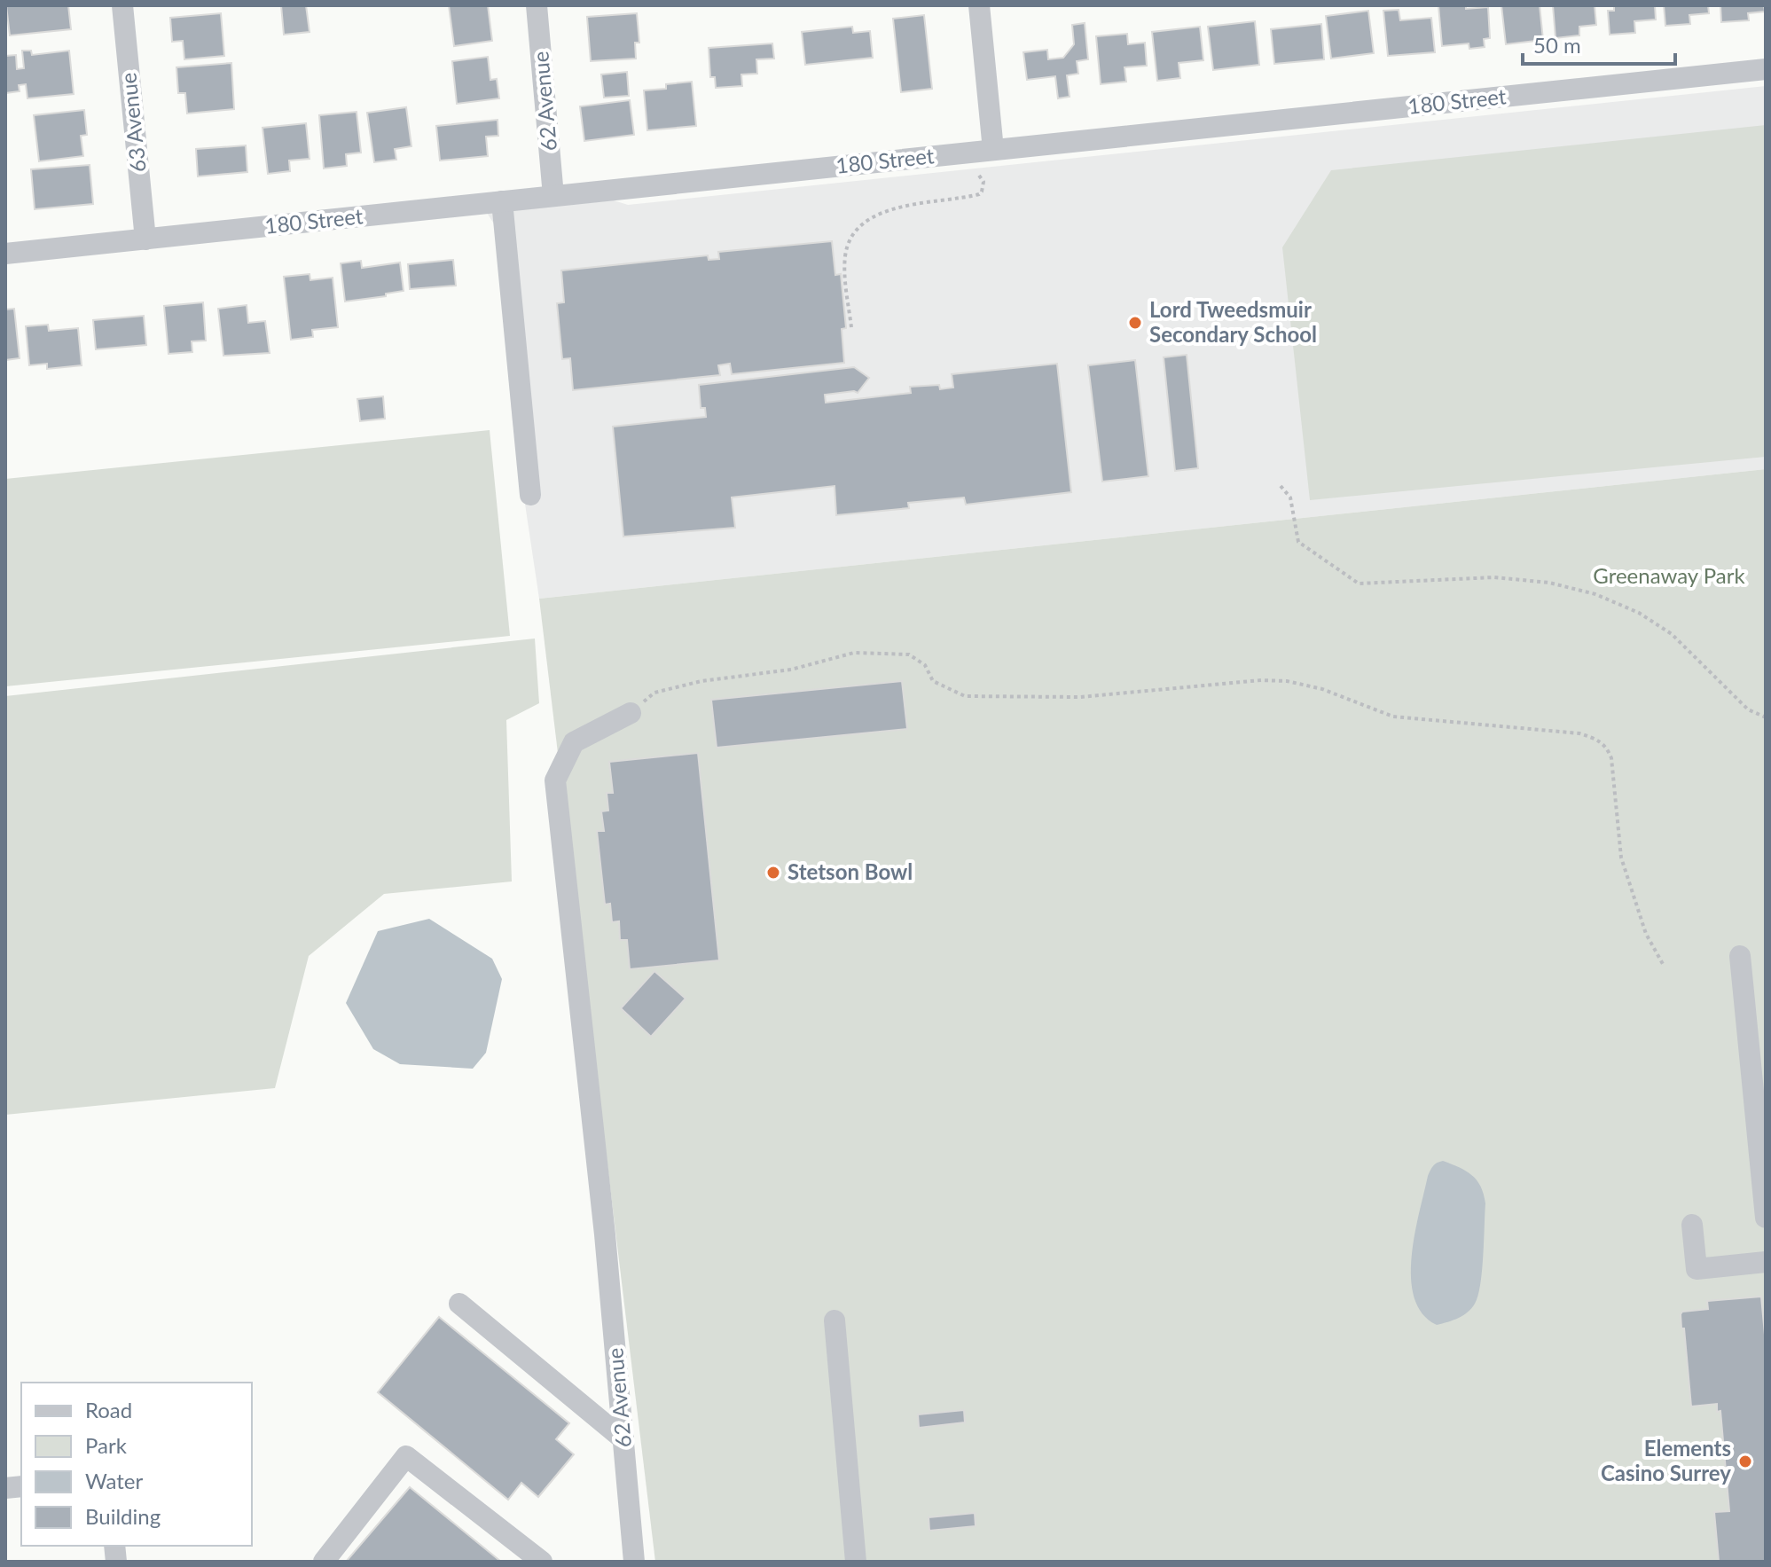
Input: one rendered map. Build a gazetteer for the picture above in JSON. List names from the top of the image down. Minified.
{"streets":{"street":["62 Avenue","180 Street","63 Avenue"]},"crossings":[["62 Avenue","180 Street"],["180 Street","63 Avenue"]],"parks":["Greenaway Park"],"places":["Lord Tweedsmuir Secondary School","Stetson Bowl","Elements Casino Surrey"],"legend":["Road","Park","Water","Building"],"scale_bar":"50 m"}
